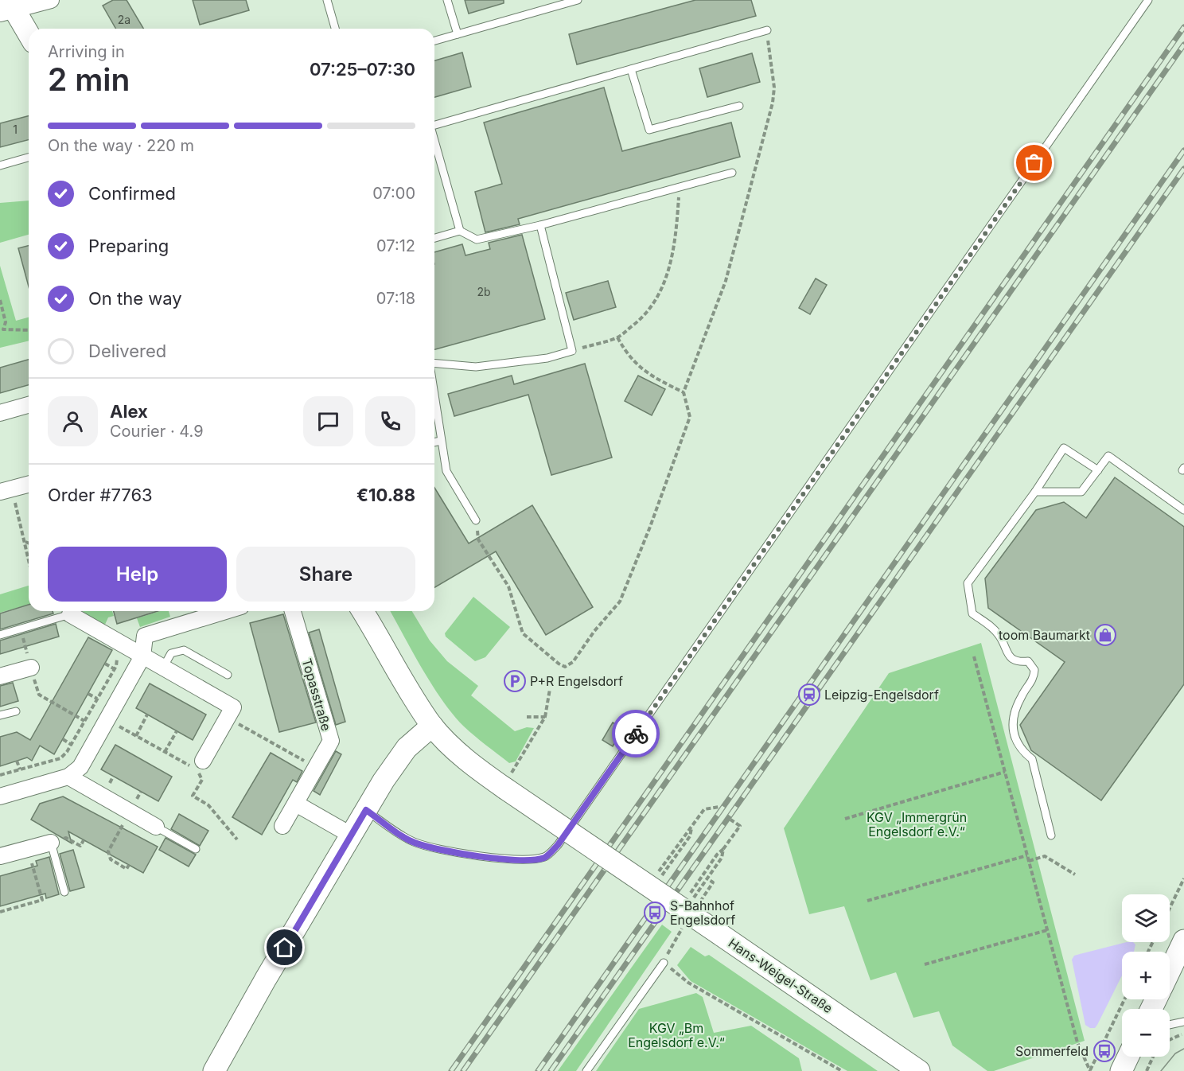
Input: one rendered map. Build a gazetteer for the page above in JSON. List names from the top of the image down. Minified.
{"streets":{"street":["Topasstraße","Hans-Weigel-Straße"]},"parks":["KGV „Immergrün Engelsdorf e.V.“","KGV „Bm Engelsdorf e.V.“"],"places":{"shop":["toom Baumarkt"],"parking":["P+R Engelsdorf"],"station":["Leipzig-Engelsdorf"],"bus stop":["S-Bahnhof Engelsdorf","Sommerfeld"]},"house_numbers":["2a","1","2b"],"page":{"heading":["2 min","Arriving in","07:25–07:30"],"panel":["Alex","Courier · 4.9","Order #7763","€10.88"],"bar":"On the way · 220 m","list":[["Confirmed","07:00"],["Preparing","07:12"],["On the way","07:18"],"Delivered"],"buttons":["Help","Share"],"map_buttons":["+","−"]}}
